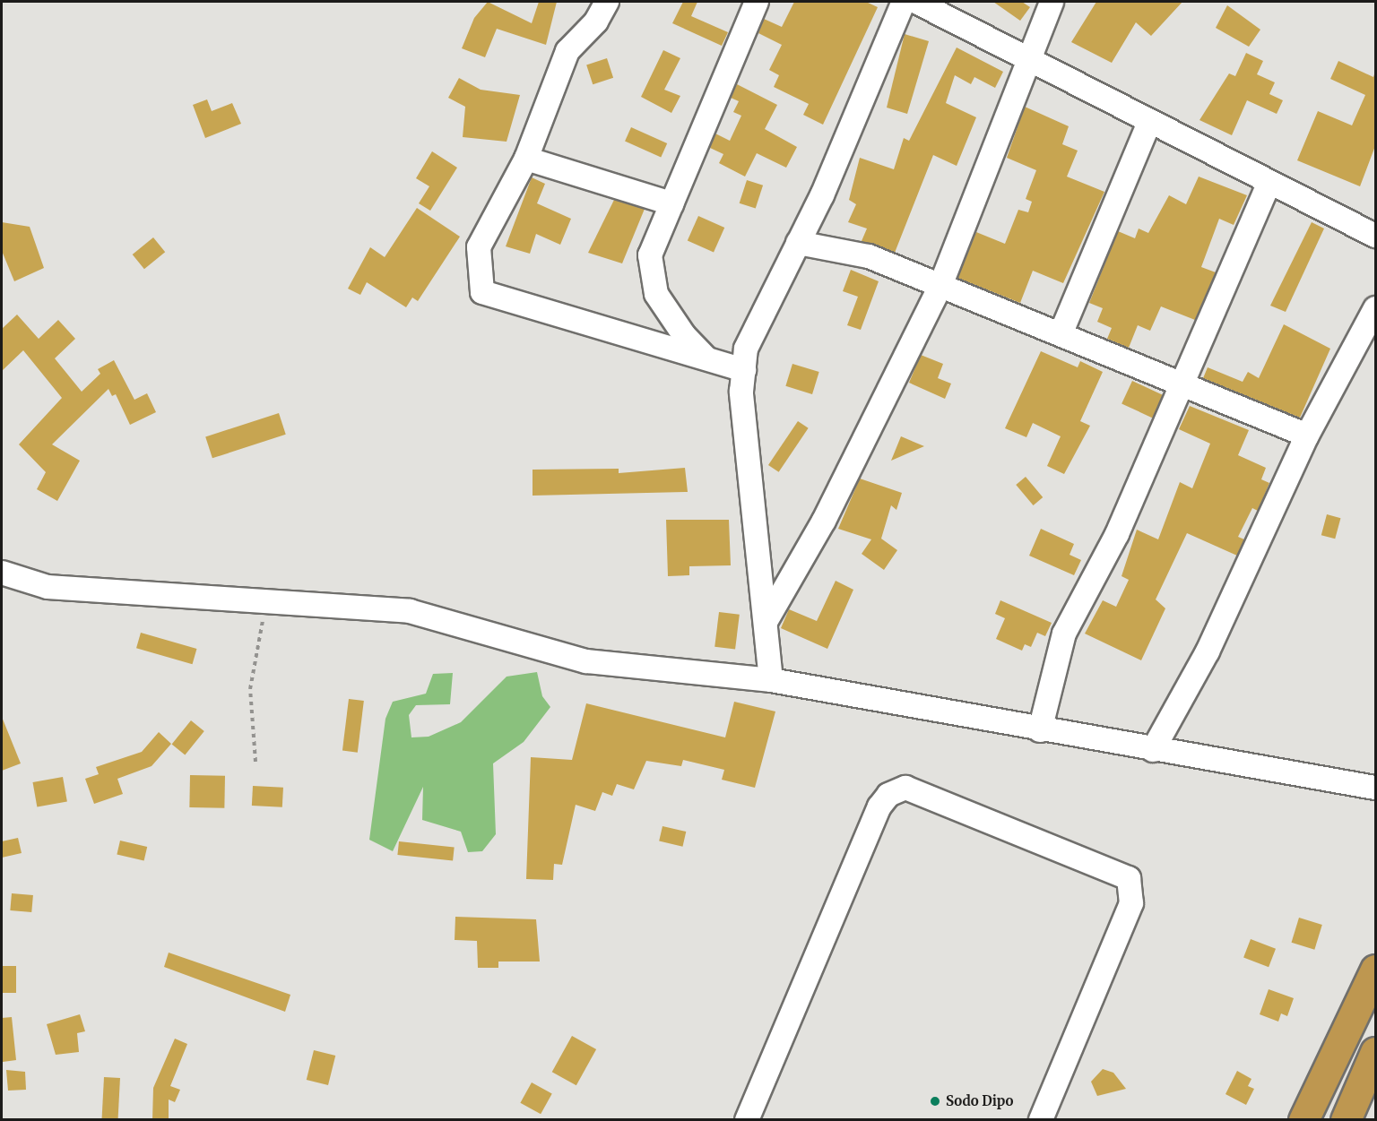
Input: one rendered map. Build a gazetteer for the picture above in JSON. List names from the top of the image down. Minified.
{"places":["Sodo Dipo"]}
